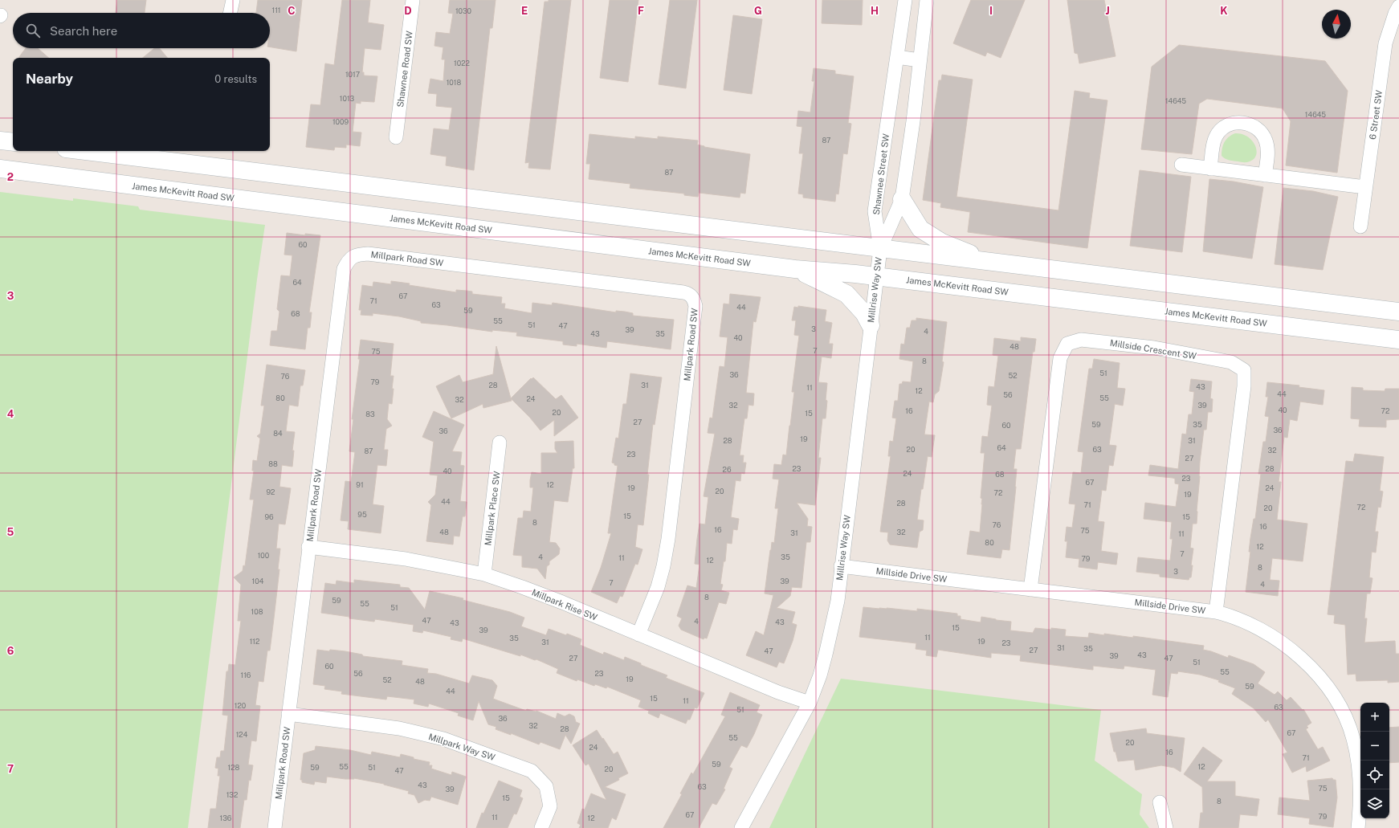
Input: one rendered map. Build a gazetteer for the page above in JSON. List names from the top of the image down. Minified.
{"streets":{"main road":["James McKevitt Road SW"],"street":["Shawnee Road SW","6 Street SW","Shawnee Street SW","Millpark Road SW","Millrise Way SW","Millside Crescent SW","Millpark Place SW","Millside Drive SW","Millpark Rise SW","Millpark Way SW"]},"crossings":[["Shawnee Street SW","Millrise Way SW"],["James McKevitt Road SW","Millrise Way SW"],["Millpark Road SW","Millpark Rise SW"],["Millpark Road SW","Millpark Way SW"],["Millrise Way SW","Millside Drive SW"],["Millrise Way SW","Millpark Rise SW"],["Millside Crescent SW","Millside Drive SW"],["Millpark Place SW","Millpark Rise SW"]],"house_numbers":["111","1030","1022","1017","1018","1013","14645","14645","1009","87","87","60","64","67","71","63","44","59","68","55","51","47","3","39","4","43","35","40","48","7","75","8","51","36","52","76","79","28","31","43","11","12","44","56","80","55","24","32","32","39","40","16","72","20","15","83","27","59","35","60","36","36","84","19","28","31","64","20","63","32","87","23","27","88","23","28","26","40","24","68","23","67","91","12","19","24","20","92","72","19","44","28","71","72","20","95","15","96","15","8","76","16","16","75","48","32","31","11","80","12","7","100","4","35","11","79","12","8","3","104","39","7","4","8","59","55","51","108","47","4","43","43","15","39","11","35","112","19","31","23","31","35","27","47","43","39","27","47","51","60","55","56","23","116","19","52","48","59","44","15","11","120","63","51","36","32","28","67","124","55","20","24","16","71","59","55","12","128","59","51","20","47","43","63","75","39","132","15","8","67","79","11","136","12"],"north":"top","page":{"search":"Search here","heading":["Nearby","0 results"],"map_buttons":["+","−"]},"grid":{"columns":["C","D","E","F","G","H","I","J","K"],"rows":["2","3","4","5","6","7"]}}
